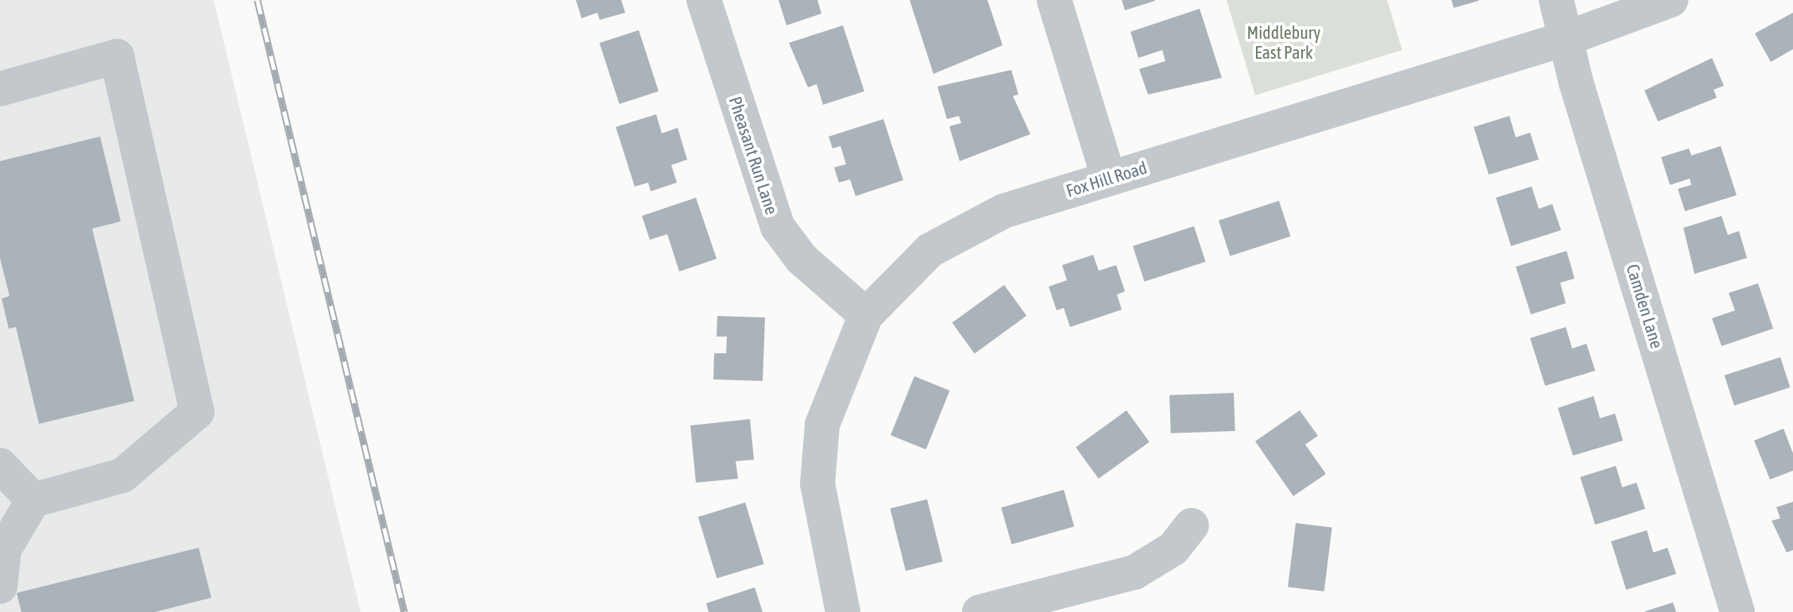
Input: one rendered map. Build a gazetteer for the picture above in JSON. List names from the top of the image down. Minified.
{"streets":{"street":["Pheasant Run Lane","Fox Hill Road","Camden Lane"]},"crossings":[["Pheasant Run Lane","Fox Hill Road"],["Fox Hill Road","Camden Lane"]],"parks":["Middlebury East Park"]}
